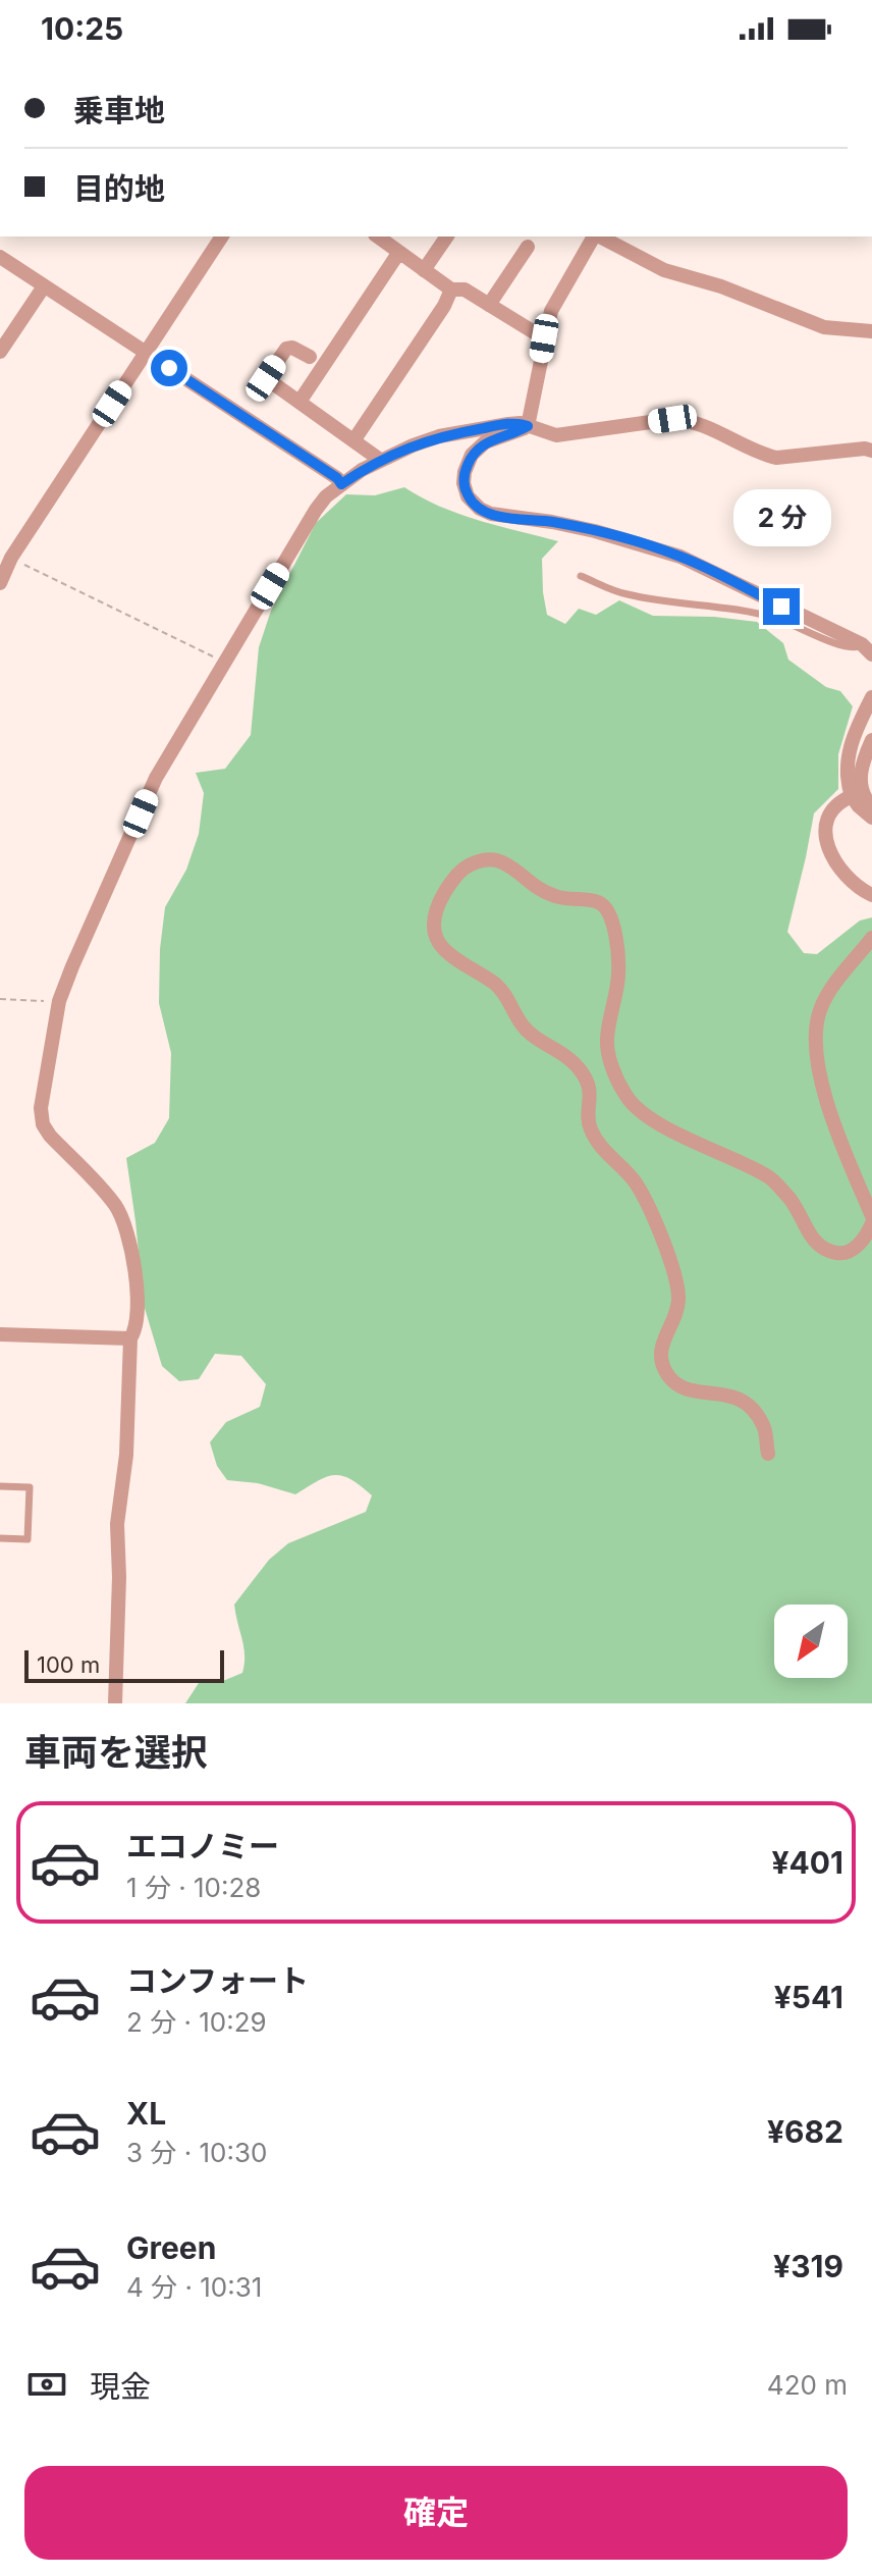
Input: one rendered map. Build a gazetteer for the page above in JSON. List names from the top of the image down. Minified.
{"scale_bar":"100 m","north":"bottom left","page":{"status":"10:25","banner":["乗車地","目的地"],"bubble":"2 分","scale":"100 m","heading":"車両を選択","list":[{"name":"エコノミー","note":"1 分 · 10:28","value":"¥401"},{"name":"コンフォート","note":"2 分 · 10:29","value":"¥541"},{"name":"XL","note":"3 分 · 10:30","value":"¥682"},{"name":"Green","note":"4 分 · 10:31","value":"¥319"}],"pay":["現金","420 m"],"buttons":"確定"}}
